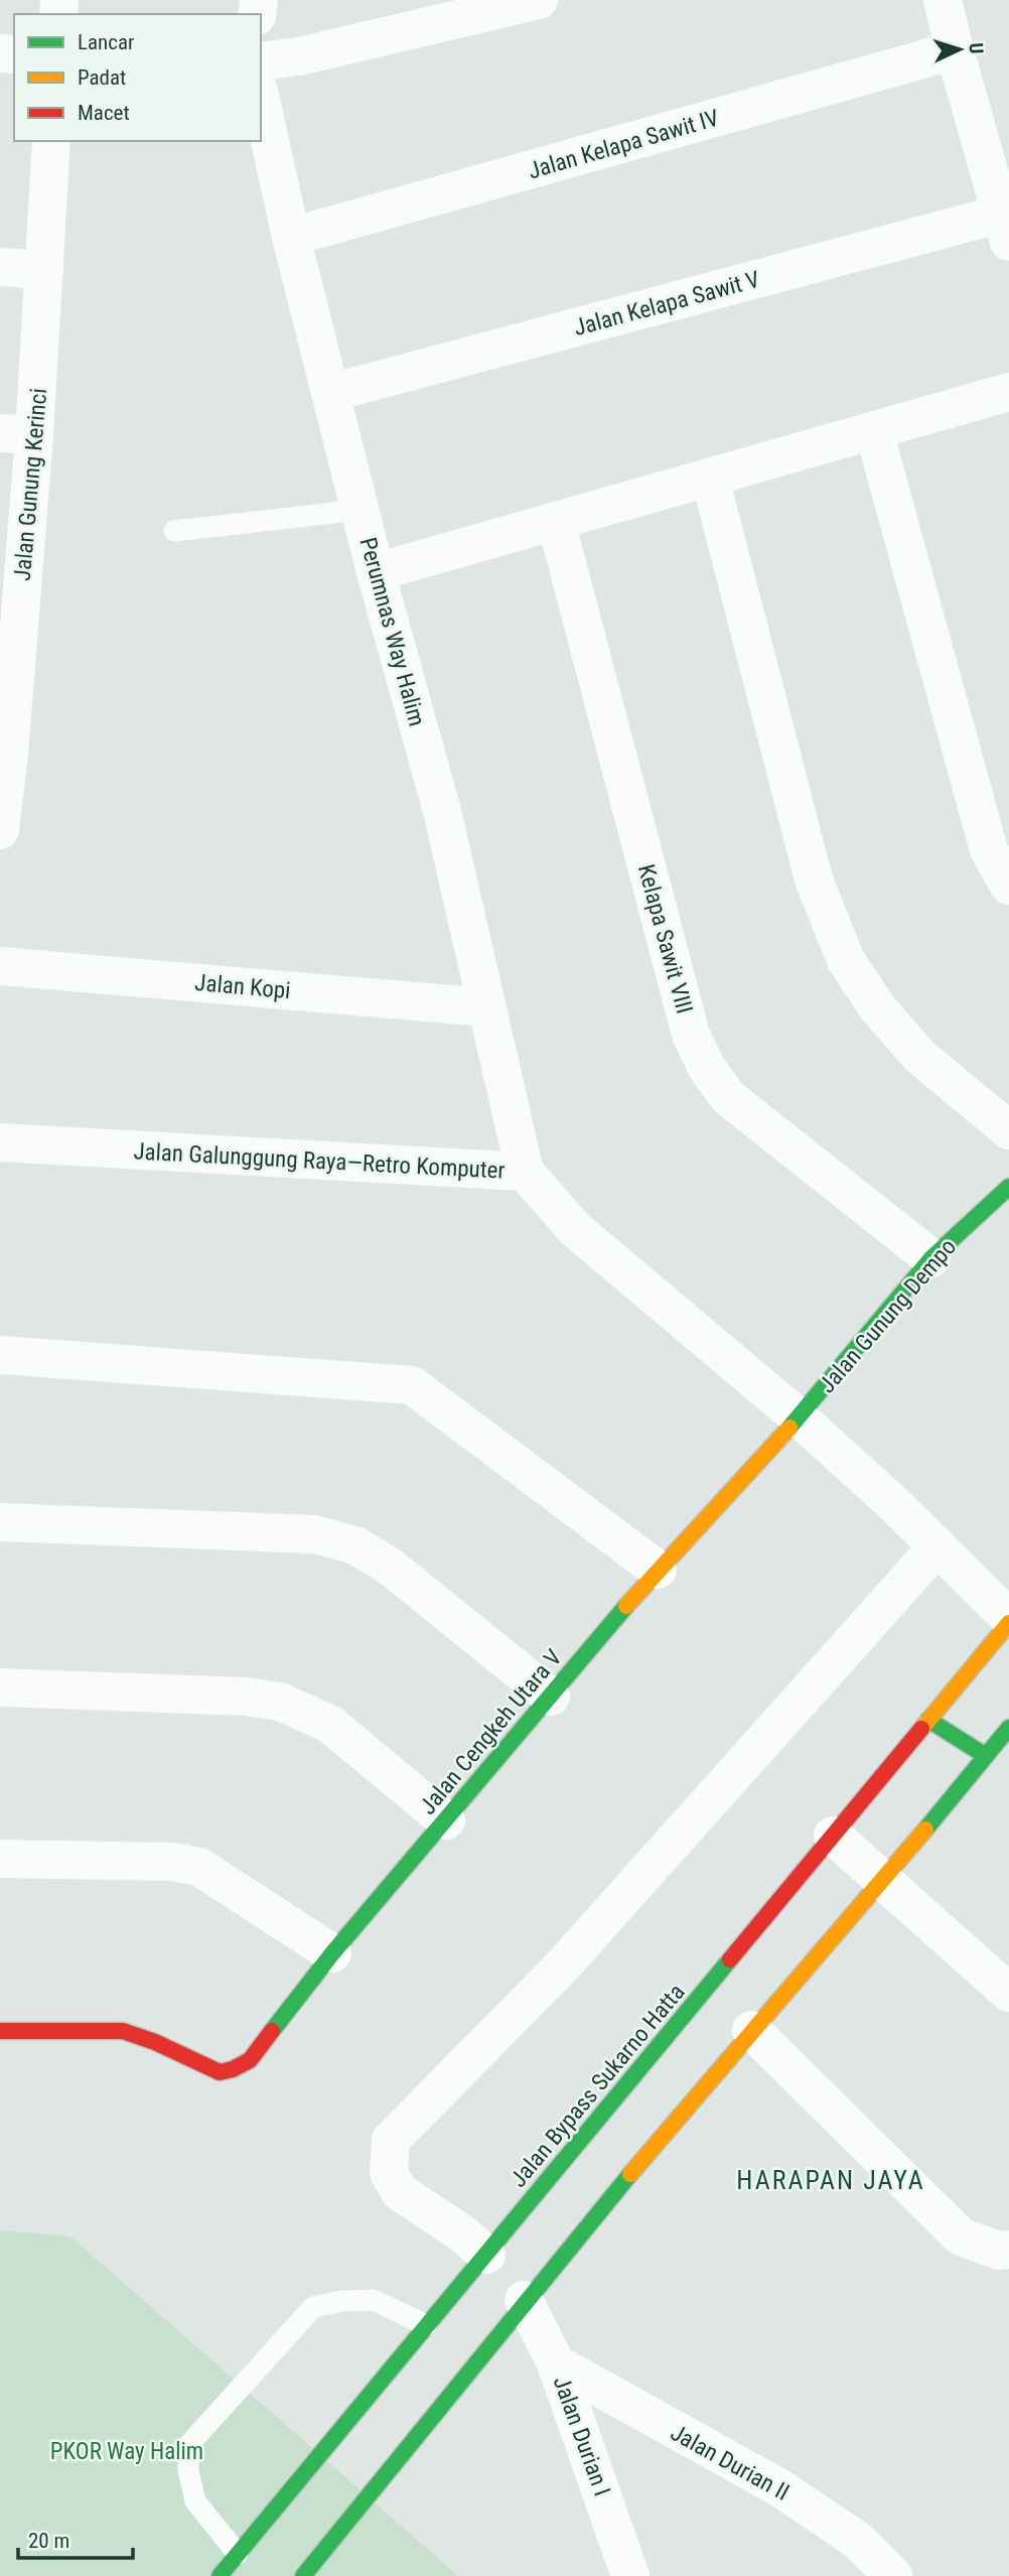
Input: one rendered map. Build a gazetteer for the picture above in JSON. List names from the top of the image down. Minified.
{"streets":{"main road":["Jalan Gunung Dempo","Jalan Cengkeh Utara V","Jalan Bypass Sukarno Hatta"],"street":["Jalan Kelapa Sawit IV","Jalan Kelapa Sawit V","Jalan Gunung Kerinci","Perumnas Way Halim","Kelapa Sawit VIII","Jalan Kopi","Jalan Galunggung Raya—Retro Komputer","Jalan Durian I","Jalan Durian II"]},"crossings":[["Jalan Kelapa Sawit IV","Perumnas Way Halim"],["Jalan Kelapa Sawit V","Perumnas Way Halim"],["Perumnas Way Halim","Jalan Kopi"],["Perumnas Way Halim","Jalan Galunggung Raya—Retro Komputer"],["Kelapa Sawit VIII","Jalan Gunung Dempo"],["Jalan Galunggung Raya—Retro Komputer","Jalan Gunung Dempo"],["Jalan Galunggung Raya—Retro Komputer","Jalan Cengkeh Utara V"],["Jalan Gunung Dempo","Jalan Cengkeh Utara V"],["Jalan Durian I","Jalan Durian II"]],"districts":["HARAPAN JAYA"],"parks":["PKOR Way Halim"],"legend":["Lancar","Padat","Macet"],"scale_bar":"20 m","north":"right"}
